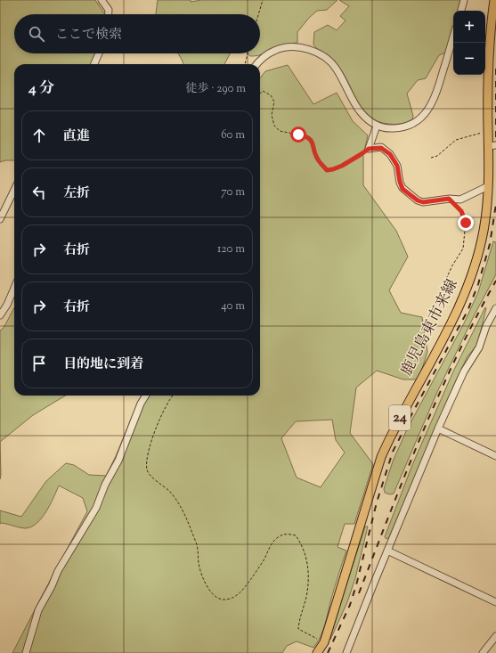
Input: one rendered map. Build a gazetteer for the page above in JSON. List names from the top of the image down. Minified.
{"streets":{"main road":["鹿児島東市来線","24"]},"page":{"map_buttons":["+","−"],"search":"ここで検索","heading":["4 分","徒歩 · 290 m"],"list":[["直進","60 m"],["左折","70 m"],["右折","120 m"],["右折","40 m"],"目的地に到着"]}}
